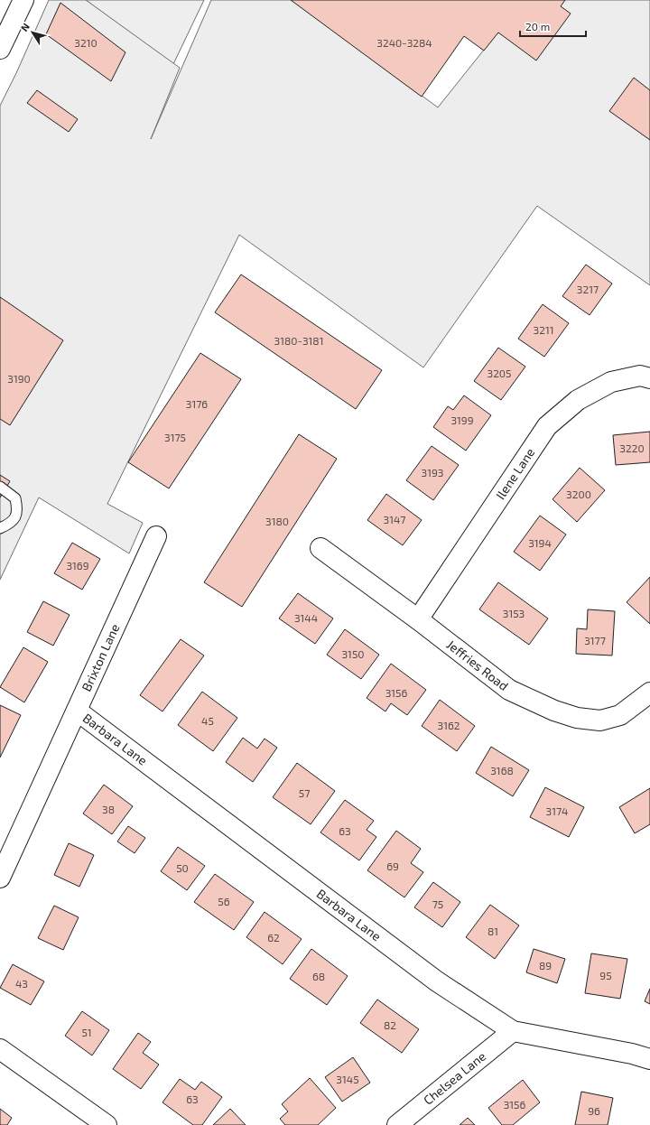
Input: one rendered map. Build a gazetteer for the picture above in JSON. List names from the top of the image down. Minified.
{"streets":{"street":["Ilene Lane","Brixton Lane","Jeffries Road","Barbara Lane","Chelsea Lane"]},"crossings":[["Ilene Lane","Jeffries Road"],["Brixton Lane","Barbara Lane"],["Barbara Lane","Chelsea Lane"]],"house_numbers":["3210","3240-3284","3217","3211","3180-3181","3205","3190","3176","3199","3175","3220","3193","3200","3147","3180","3194","3169","3153","3144","3177","3150","3156","45","3162","3168","57","38","3174","63","69","50","56","75","81","62","89","95","68","43","82","51","3145","63","3156","96"],"scale_bar":"20 m","north":"top left"}
